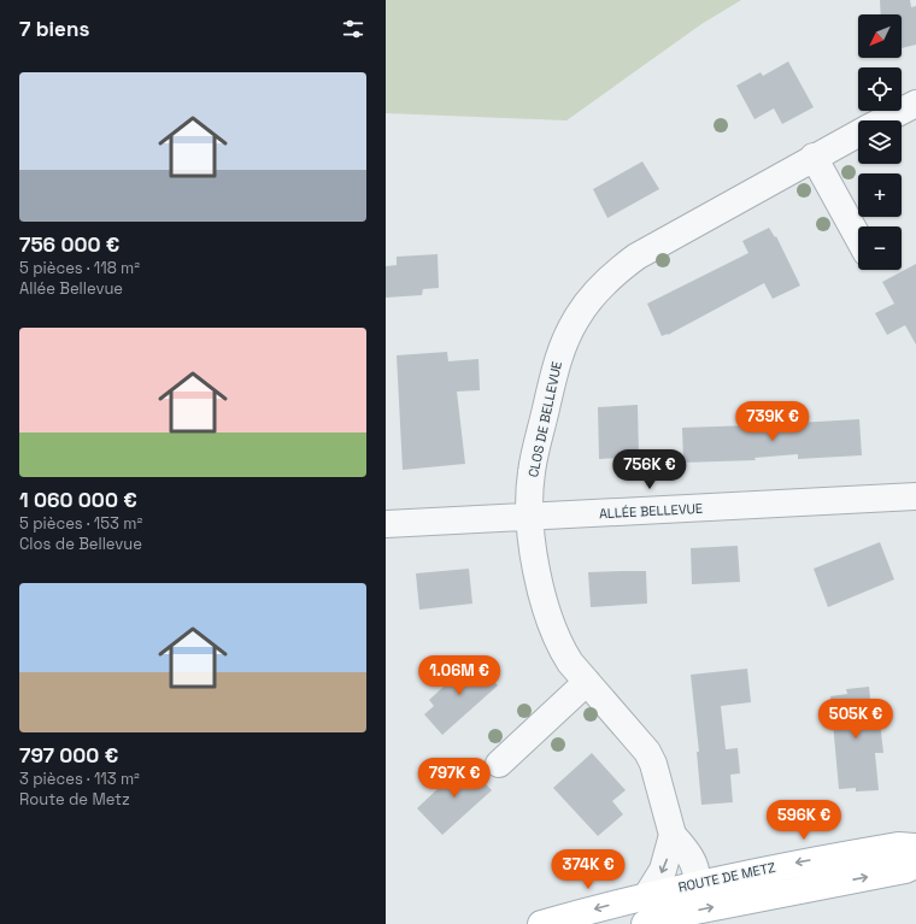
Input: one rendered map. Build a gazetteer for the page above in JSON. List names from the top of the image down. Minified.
{"streets":{"main road":["ROUTE DE METZ"],"street":["CLOS DE BELLEVUE","ALLÉE BELLEVUE"]},"crossings":[["CLOS DE BELLEVUE","ALLÉE BELLEVUE"],["CLOS DE BELLEVUE","ROUTE DE METZ"]],"north":"bottom left","page":{"heading":"7 biens","map_buttons":["+","−"],"list":[{"name":"756 000 €","note":"5 pièces · 118 m² · Allée Bellevue"},{"name":"1 060 000 €","note":"5 pièces · 153 m² · Clos de Bellevue"},{"name":"797 000 €","note":"3 pièces · 113 m² · Route de Metz"}],"price":["739K €","756K €","1.06M €","505K €","797K €","596K €","374K €"]}}
